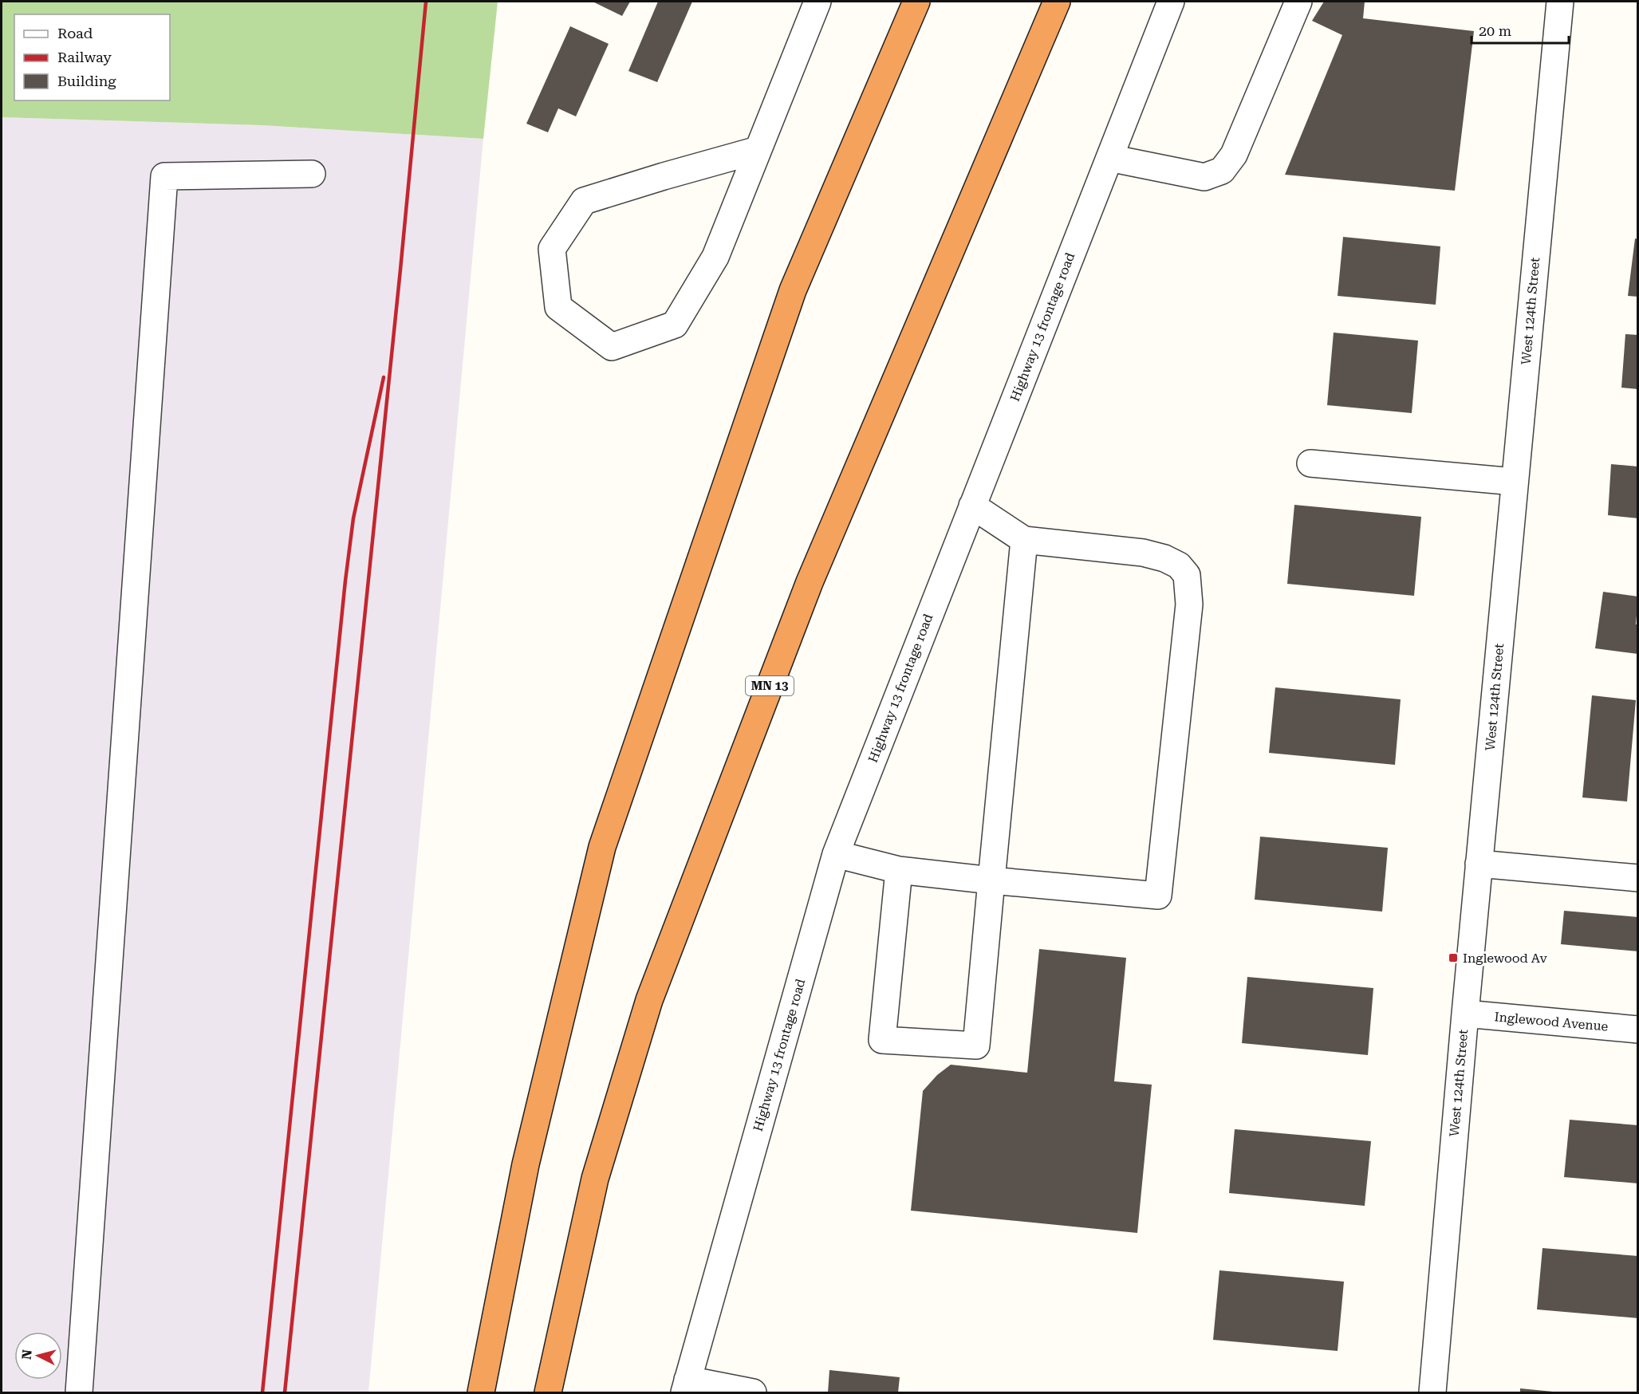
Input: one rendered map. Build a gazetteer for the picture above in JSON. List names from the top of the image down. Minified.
{"streets":{"highway":["MN 13"],"street":["West 124th Street","Highway 13 frontage road","Inglewood Avenue"]},"crossings":[["West 124th Street","Inglewood Avenue"]],"places":{"transit":["Inglewood Av"]},"legend":["Road","Railway","Building"],"scale_bar":"20 m","north":"left"}
